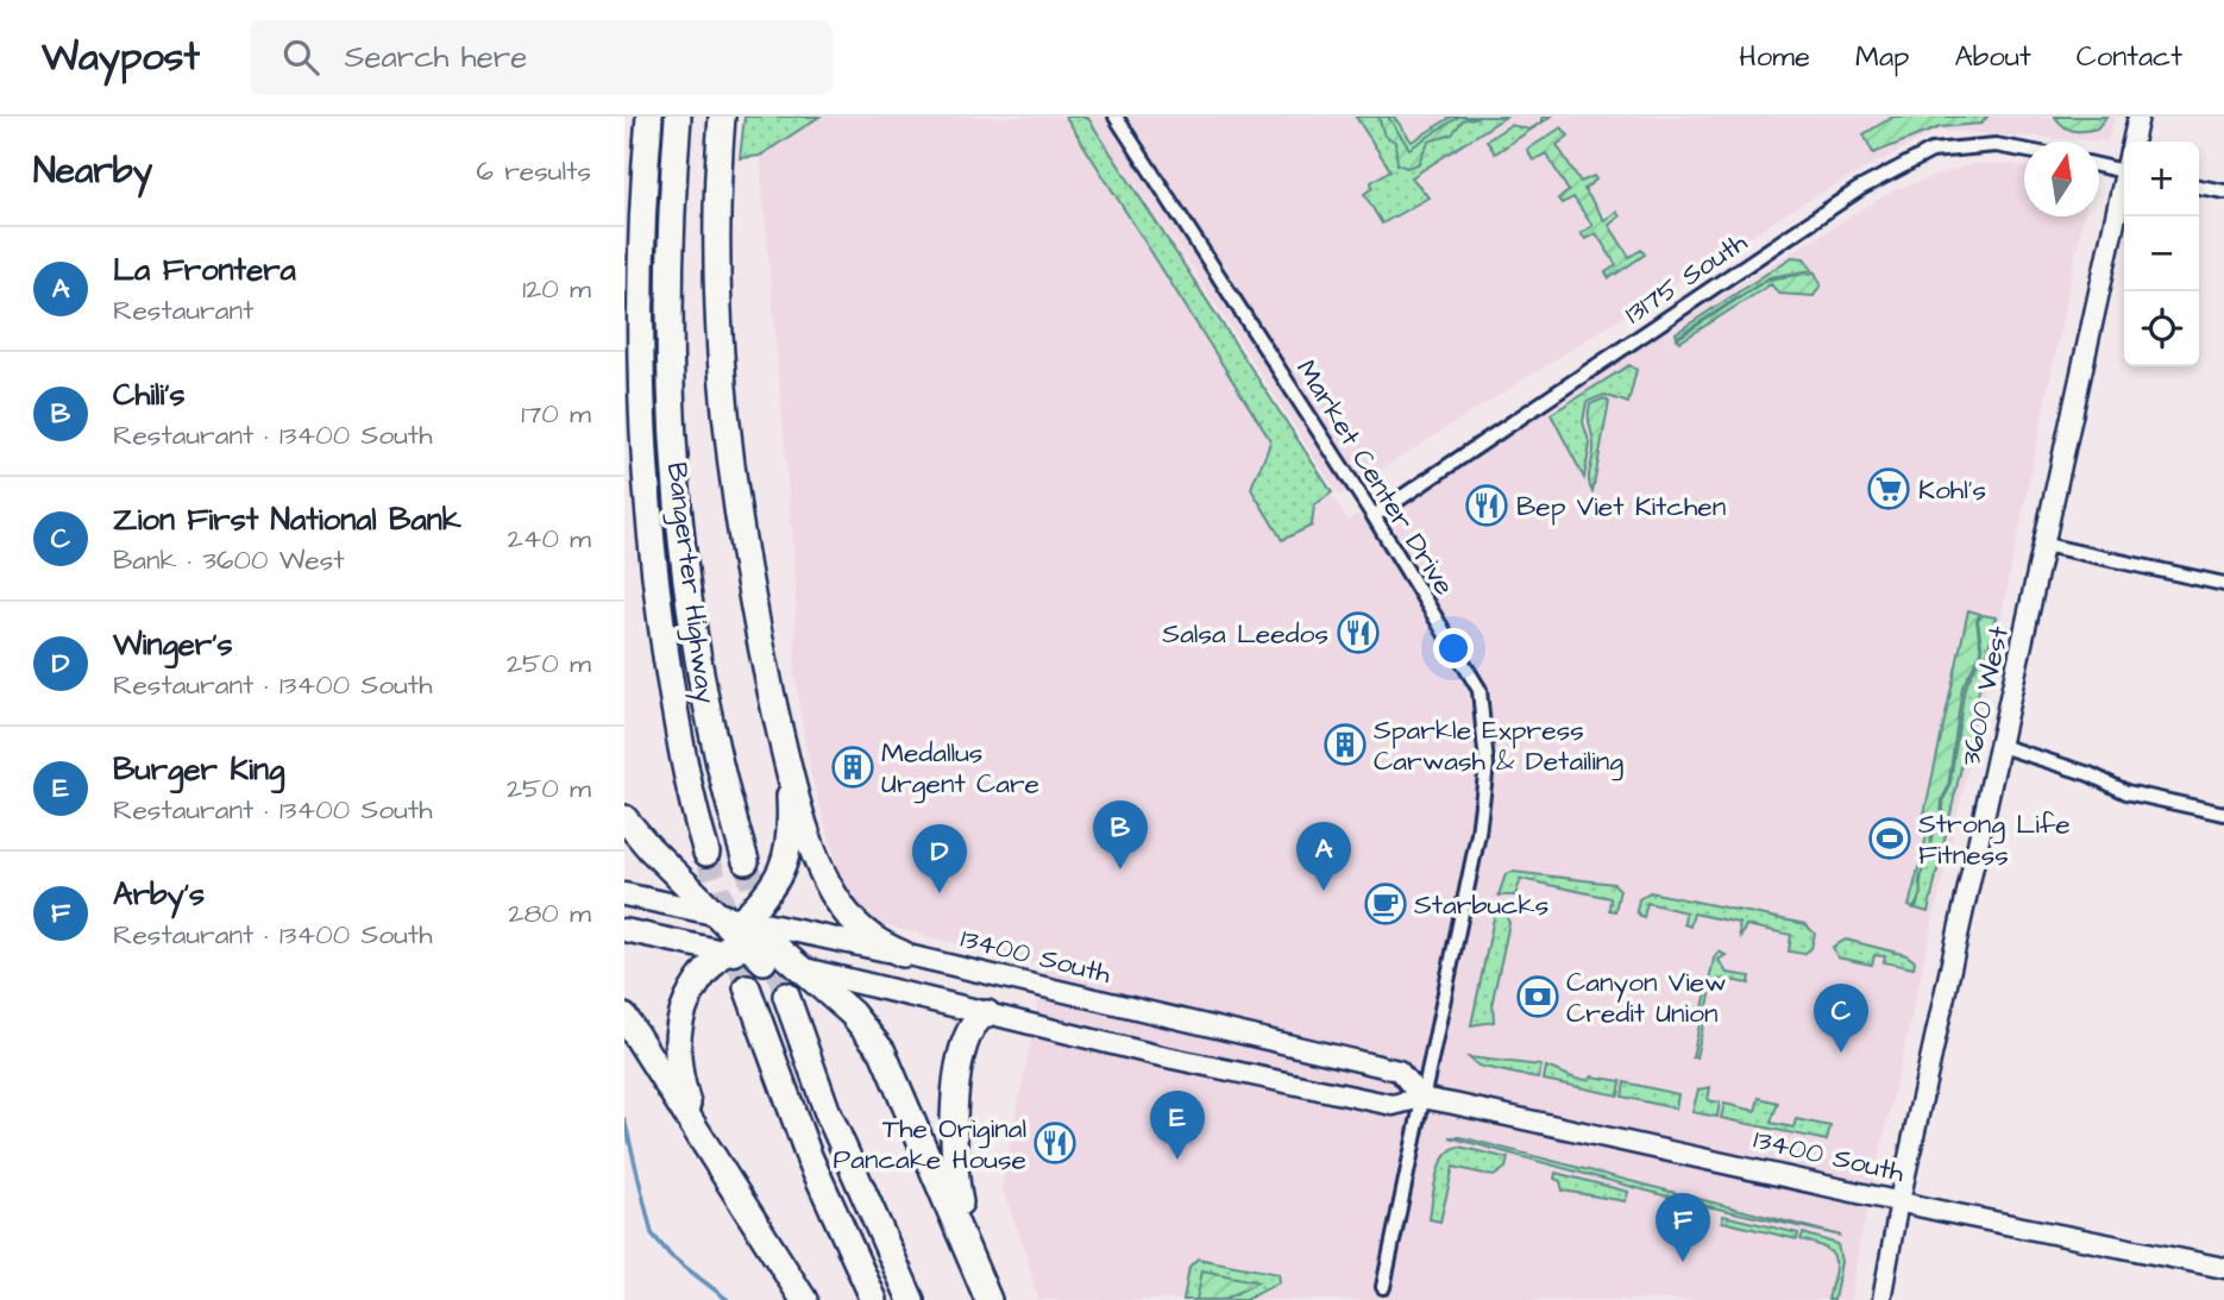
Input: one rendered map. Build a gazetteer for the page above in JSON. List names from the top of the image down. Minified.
{"streets":{"highway":["Bangerter Highway"],"main road":["3600 West","13400 South"],"street":["13175 South","Market Center Drive"]},"crossings":[["13175 South","Market Center Drive"],["Market Center Drive","13400 South"],["3600 West","13400 South"]],"places":{"supermarket":["Kohl's"],"restaurant":["Bep Viet Kitchen","Salsa Leedos","The Original Pancake House"],"building":["Sparkle Express Carwash & Detailing","Medallus Urgent Care"],"sports":["Strong Life Fitness"],"cafe":["Starbucks"],"bank":["Canyon View Credit Union"]},"north":"top","page":{"header":"Waypost","search":"Search here","nav":["Home","Map","About","Contact"],"heading":["Nearby","6 results"],"map_buttons":["+","−"],"list":[{"mark":"A","name":"La Frontera","note":"Restaurant","value":"120 m"},{"mark":"B","name":"Chili's","note":"Restaurant · 13400 South","value":"170 m"},{"mark":"C","name":"Zion First National Bank","note":"Bank · 3600 West","value":"240 m"},{"mark":"D","name":"Winger's","note":"Restaurant · 13400 South","value":"250 m"},{"mark":"E","name":"Burger King","note":"Restaurant · 13400 South","value":"250 m"},{"mark":"F","name":"Arby's","note":"Restaurant · 13400 South","value":"280 m"}],"pins":["B","A","D","C","E","F"]}}
